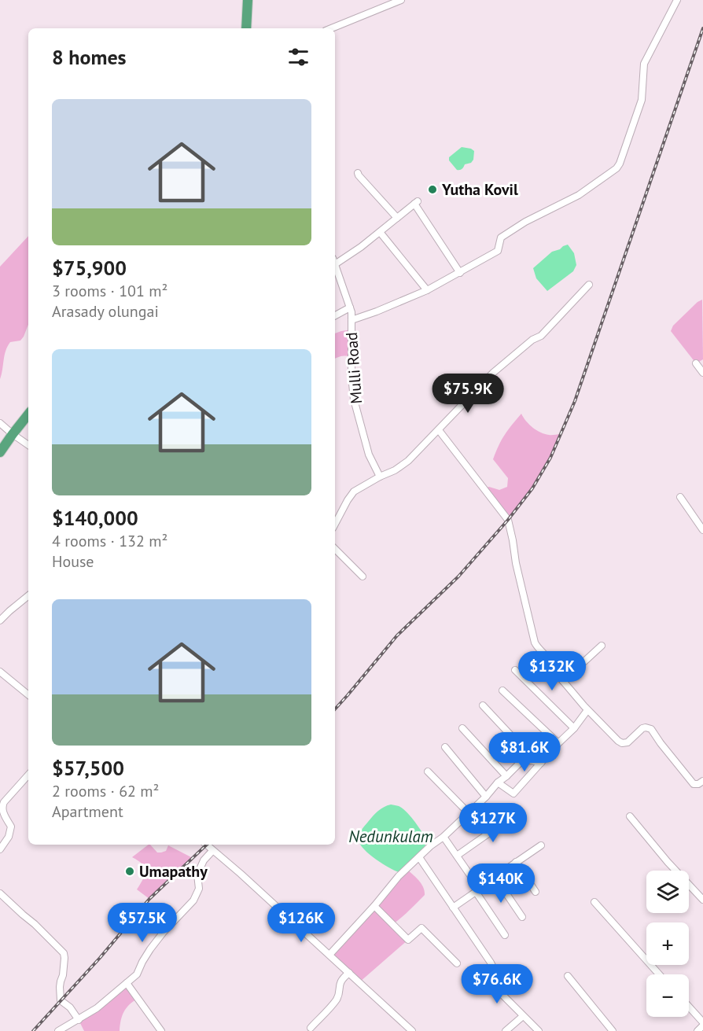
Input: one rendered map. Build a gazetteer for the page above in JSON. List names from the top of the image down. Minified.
{"streets":{"street":["Mulli Road"]},"water":["Nedunkulam"],"places":["Yutha Kovil","Umapathy"],"page":{"heading":"8 homes","list":[{"name":"$75,900","note":"3 rooms · 101 m² · Arasady olungai"},{"name":"$140,000","note":"4 rooms · 132 m² · House"},{"name":"$57,500","note":"2 rooms · 62 m² · Apartment"}],"price":["$75.9K","$132K","$81.6K","$127K","$140K","$57.5K","$126K","$76.6K"],"map_buttons":["+","−"]}}
